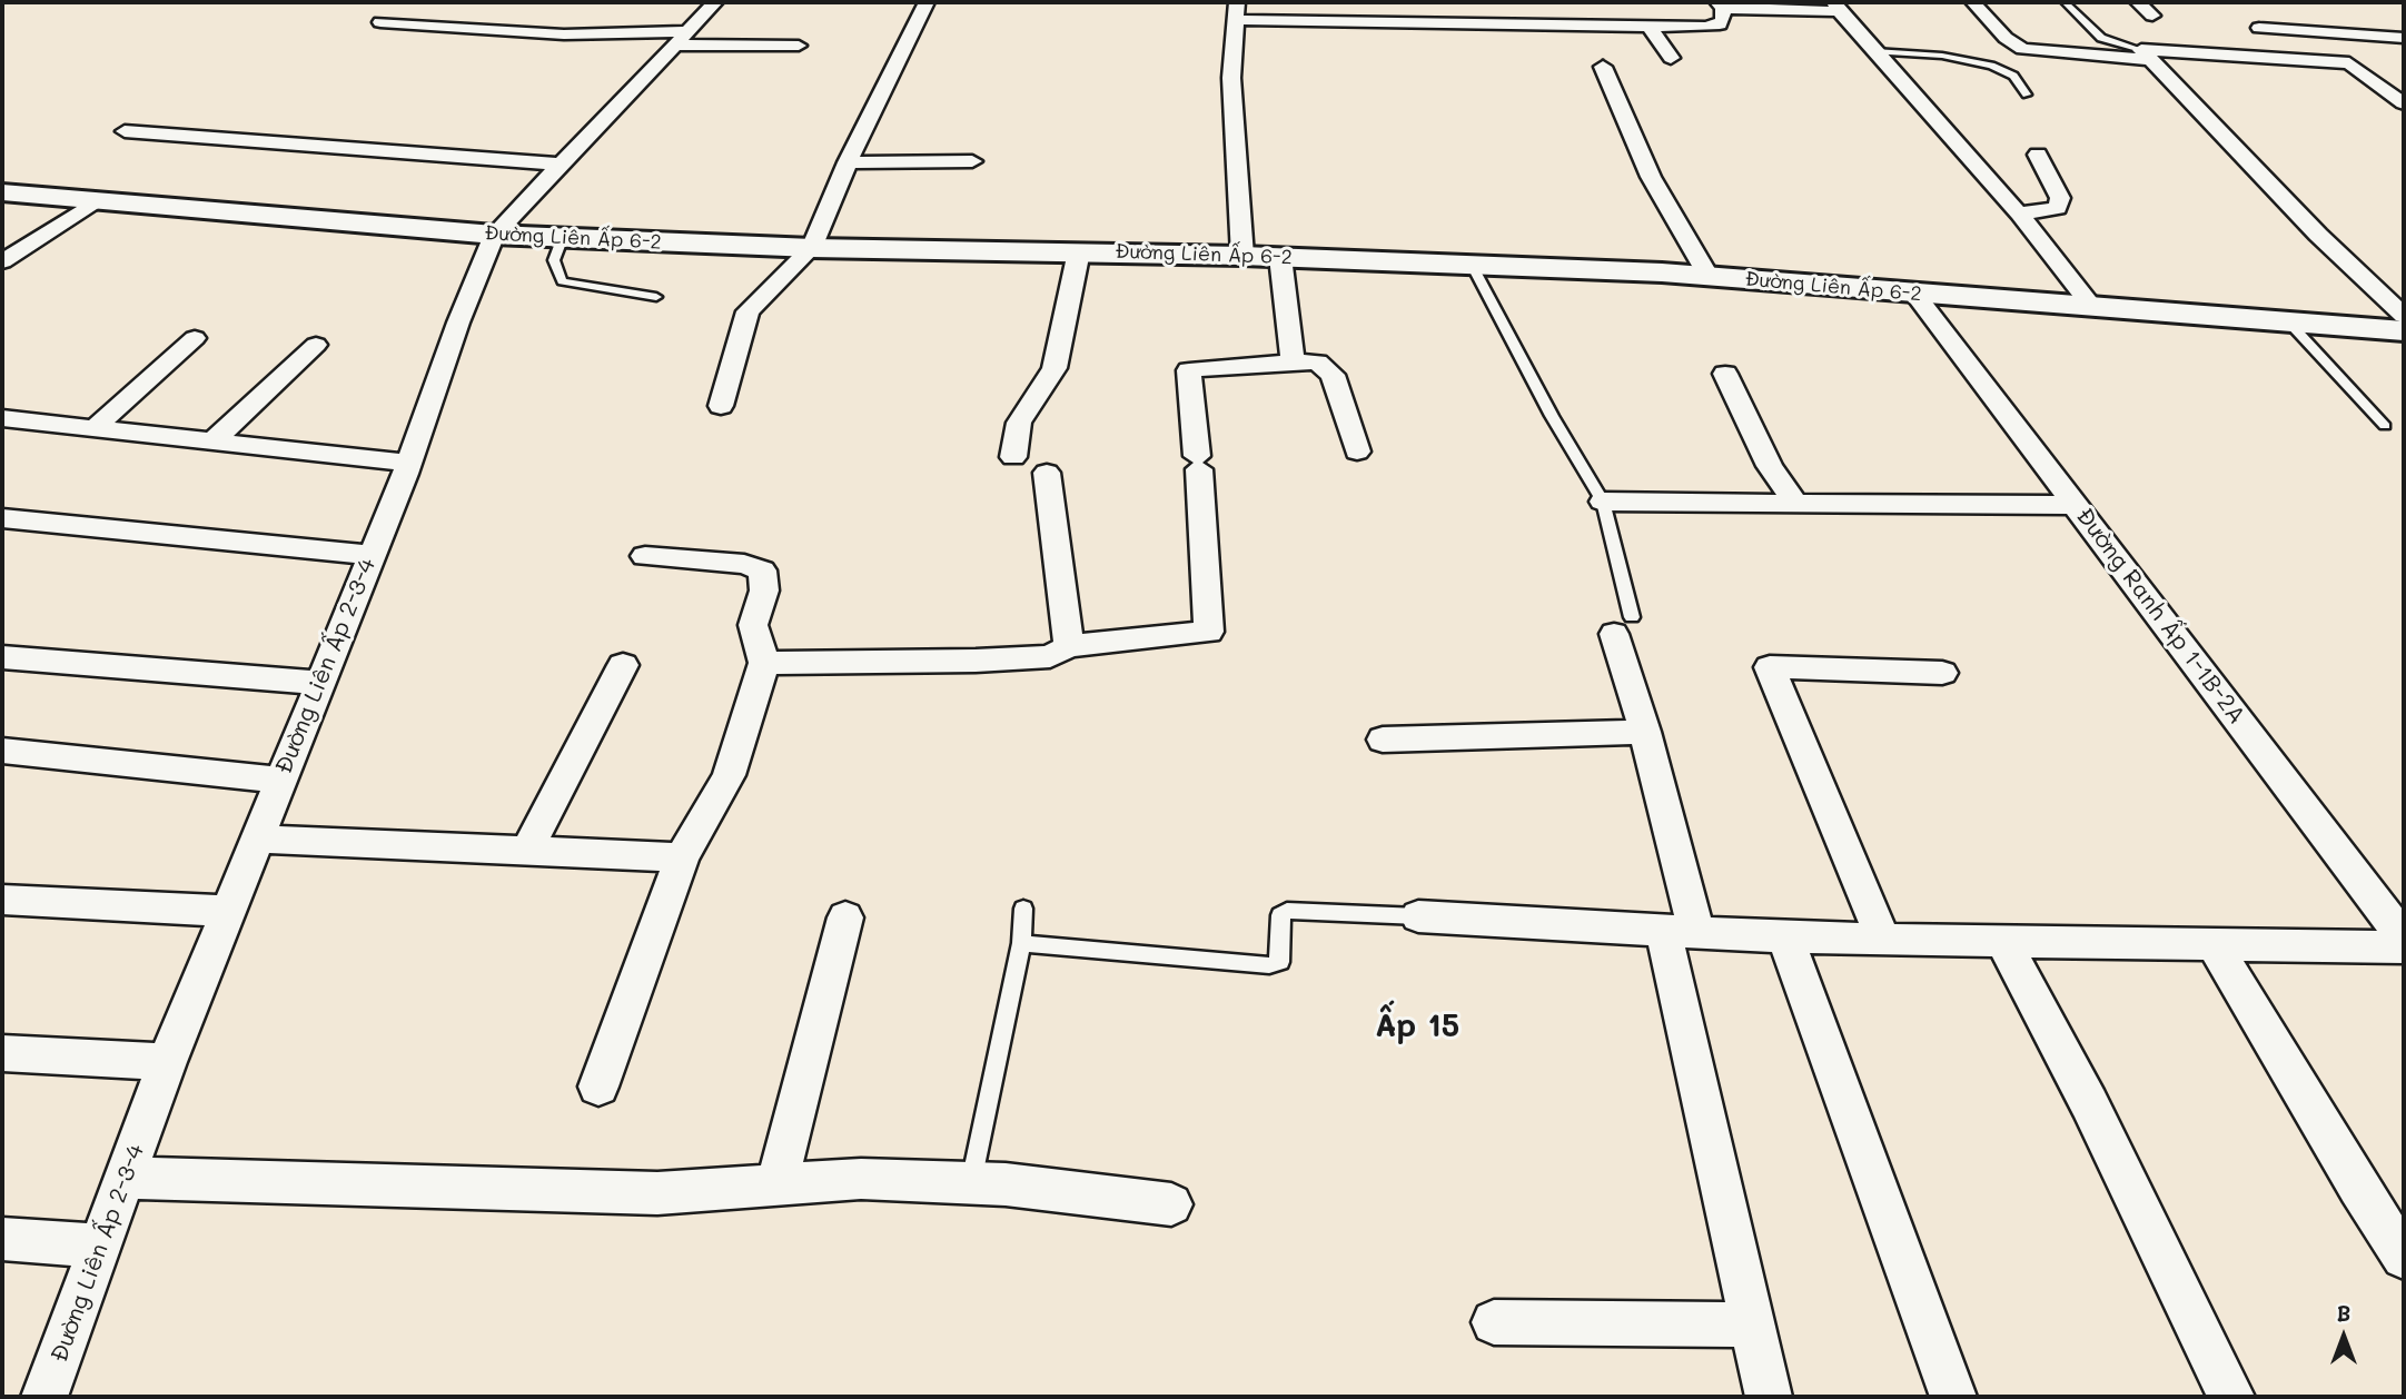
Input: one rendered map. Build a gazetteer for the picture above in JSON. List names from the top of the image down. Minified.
{"streets":{"street":["Đường Liên Ấp 6-2","Đường Ranh Ấp 1-1B-2A","Đường Liên Ấp 2-3-4"]},"crossings":[["Đường Liên Ấp 6-2","Đường Ranh Ấp 1-1B-2A"],["Đường Liên Ấp 6-2","Đường Liên Ấp 2-3-4"]],"districts":["Ấp 15"],"north":"top"}
